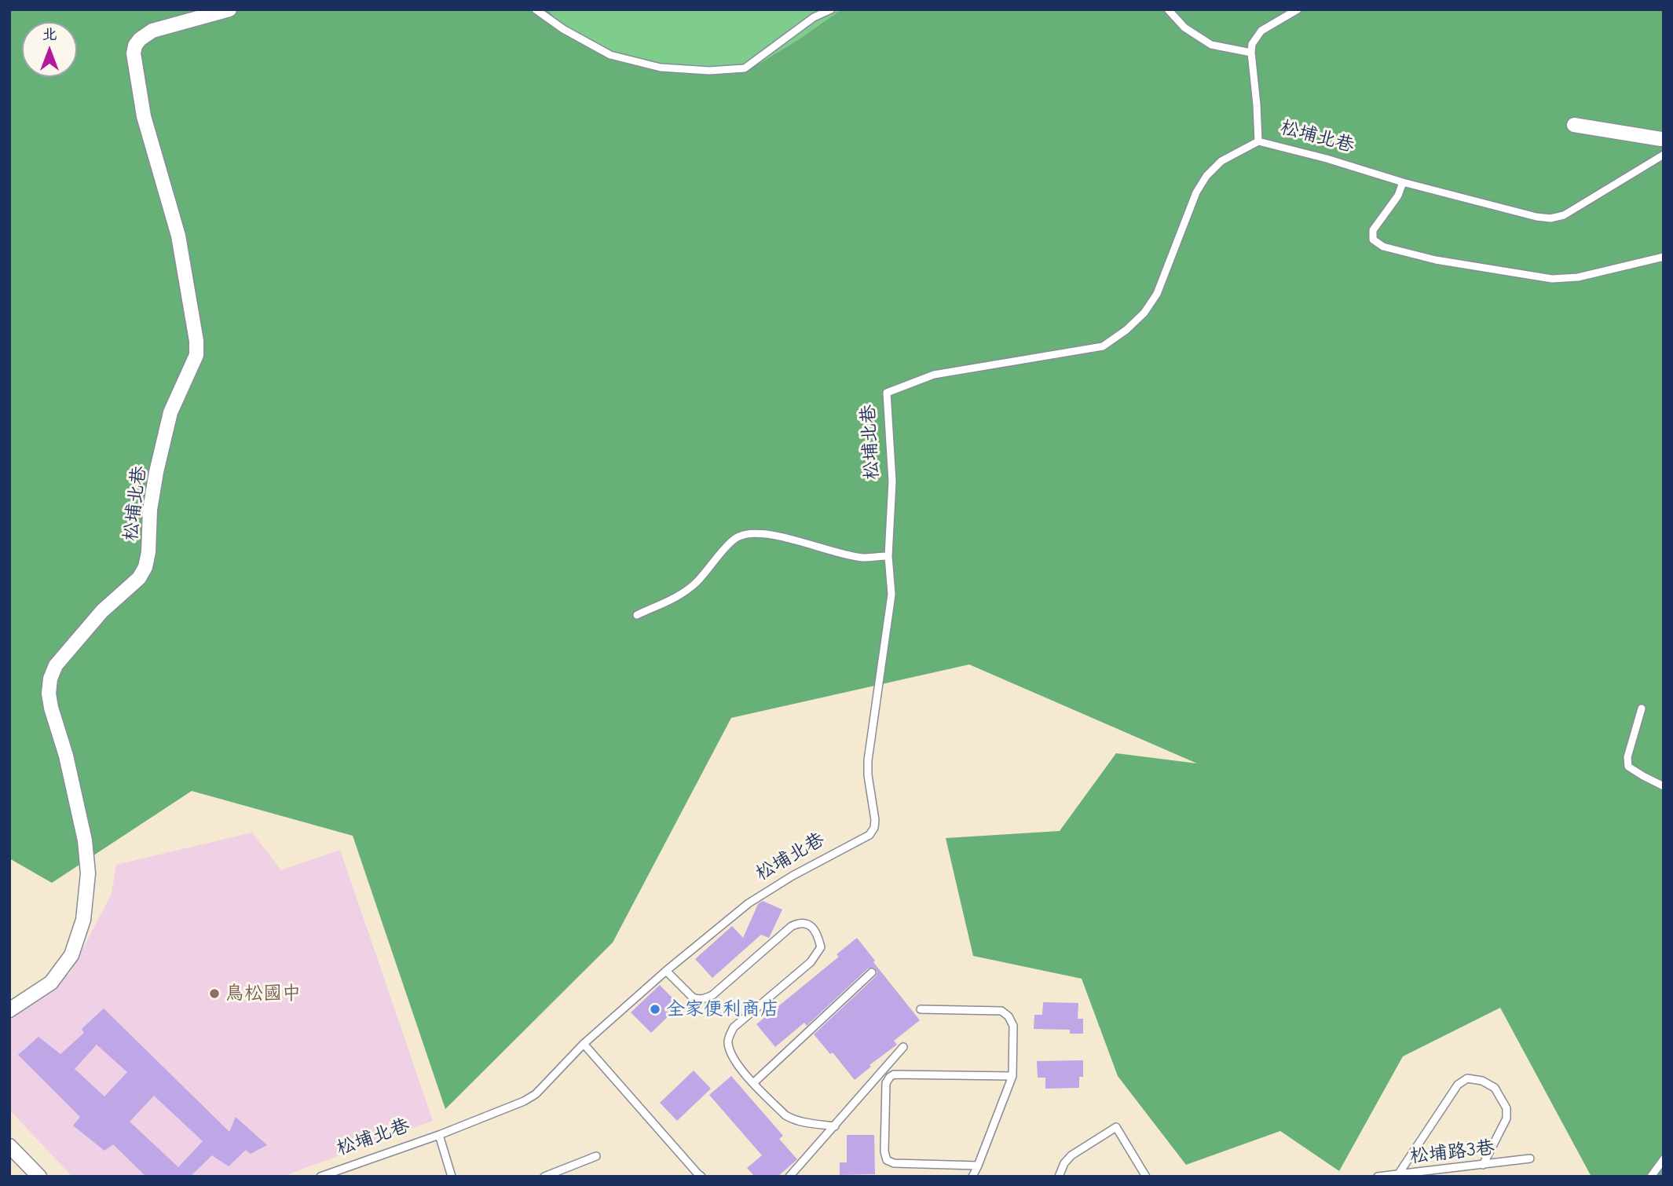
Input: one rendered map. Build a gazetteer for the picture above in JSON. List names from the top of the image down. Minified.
{"streets":{"street":["松埔北巷"],"lane":["松埔路3巷"]},"places":["鳥松國中","全家便利商店"],"north":"top"}
